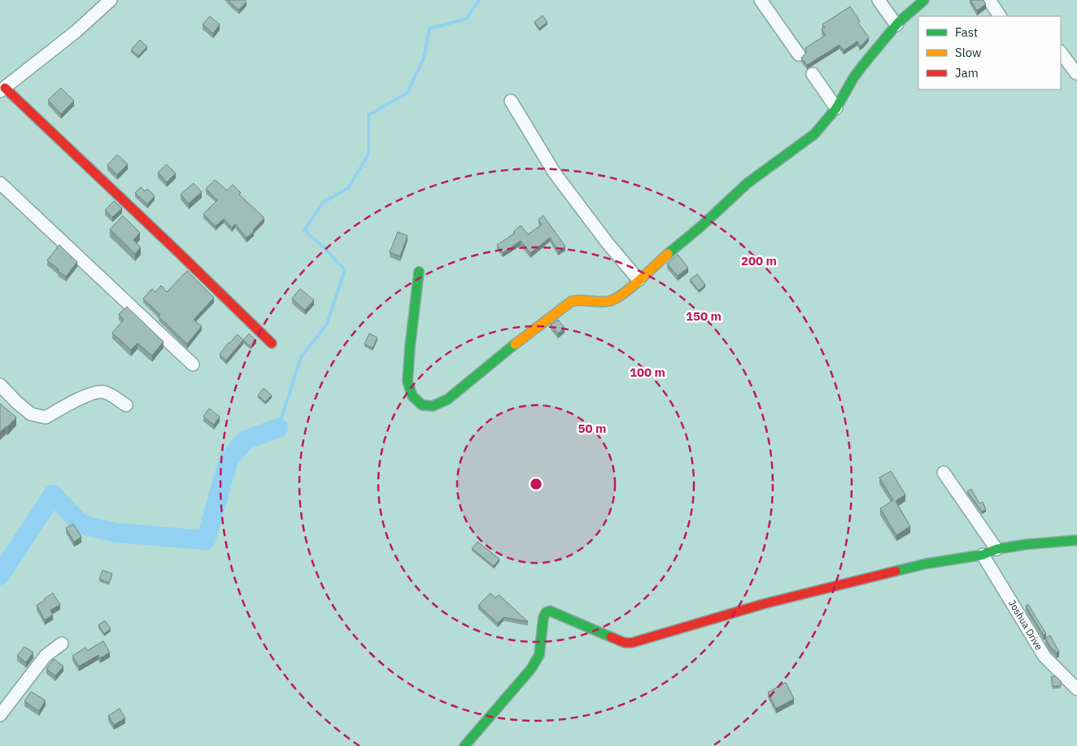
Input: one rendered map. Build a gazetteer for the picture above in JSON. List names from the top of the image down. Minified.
{"streets":{"street":["Joshua Drive"]},"legend":["Fast","Slow","Jam"],"rings":["200 m","150 m","100 m","50 m"]}
